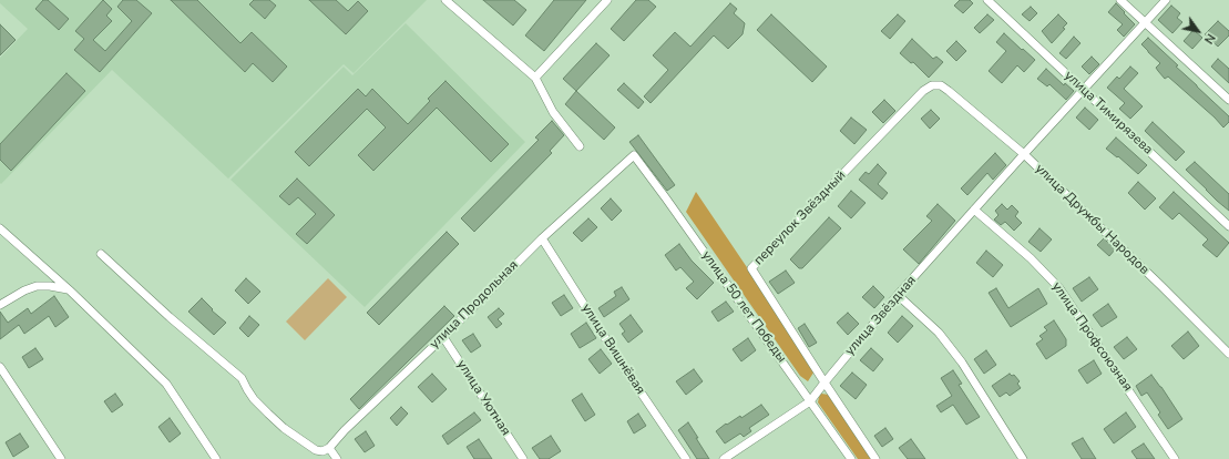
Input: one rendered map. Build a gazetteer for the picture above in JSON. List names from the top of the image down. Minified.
{"streets":{"street":["улица Тимирязева","переулок Звёздный","улица Дружбы Народов","улица Продольная","улица 50 лет Победы","улица Звёздная","улица Профсоюзная","улица Вишнёвая","улица Уютная"]},"crossings":[["улица Тимирязева","улица Звёздная"],["переулок Звёздный","улица Дружбы Народов"],["переулок Звёздный","улица Звёздная"],["улица Дружбы Народов","улица Звёздная"],["улица Продольная","улица 50 лет Победы"],["улица Продольная","улица Вишнёвая"],["улица Продольная","улица Уютная"],["улица 50 лет Победы","улица Звёздная"],["улица Звёздная","улица Профсоюзная"]],"north":"bottom right"}
